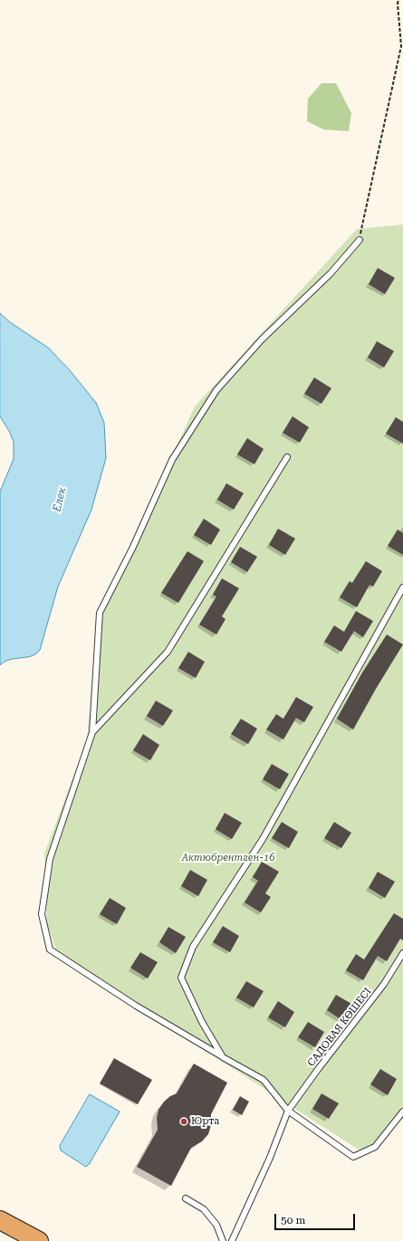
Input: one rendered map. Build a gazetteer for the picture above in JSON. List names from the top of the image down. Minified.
{"streets":{"lane":["САДОВАЯ КӨШЕСІ"]},"water":["Елек"],"parks":["Актюбрентген-16"],"places":["Юрта"],"scale_bar":"50 m"}
